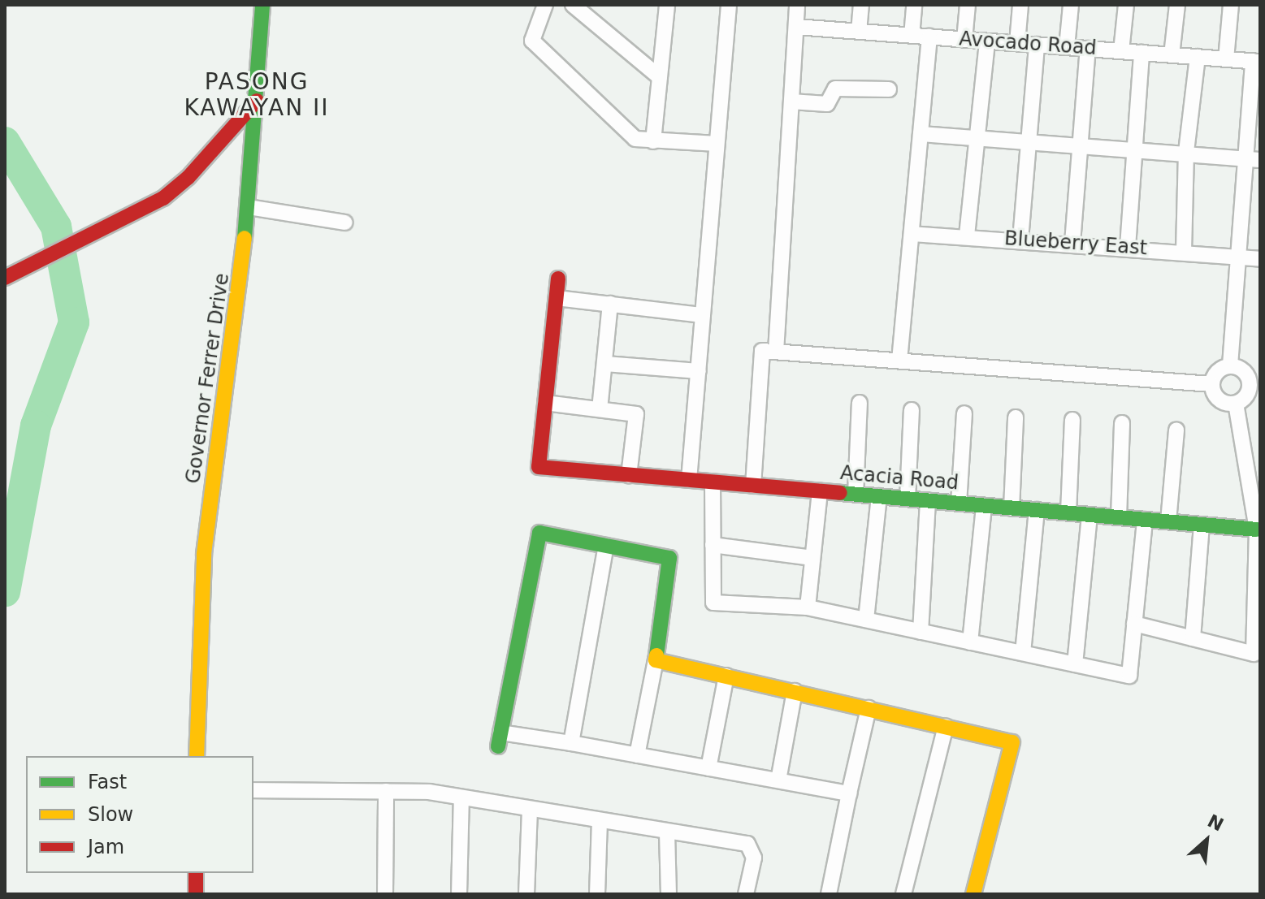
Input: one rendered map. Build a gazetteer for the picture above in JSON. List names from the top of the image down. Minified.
{"streets":{"street":["Avocado Road","Blueberry East","Governor Ferrer Drive","Acacia Road"]},"districts":["PASONG KAWAYAN II"],"legend":["Fast","Slow","Jam"],"north":"top right"}
